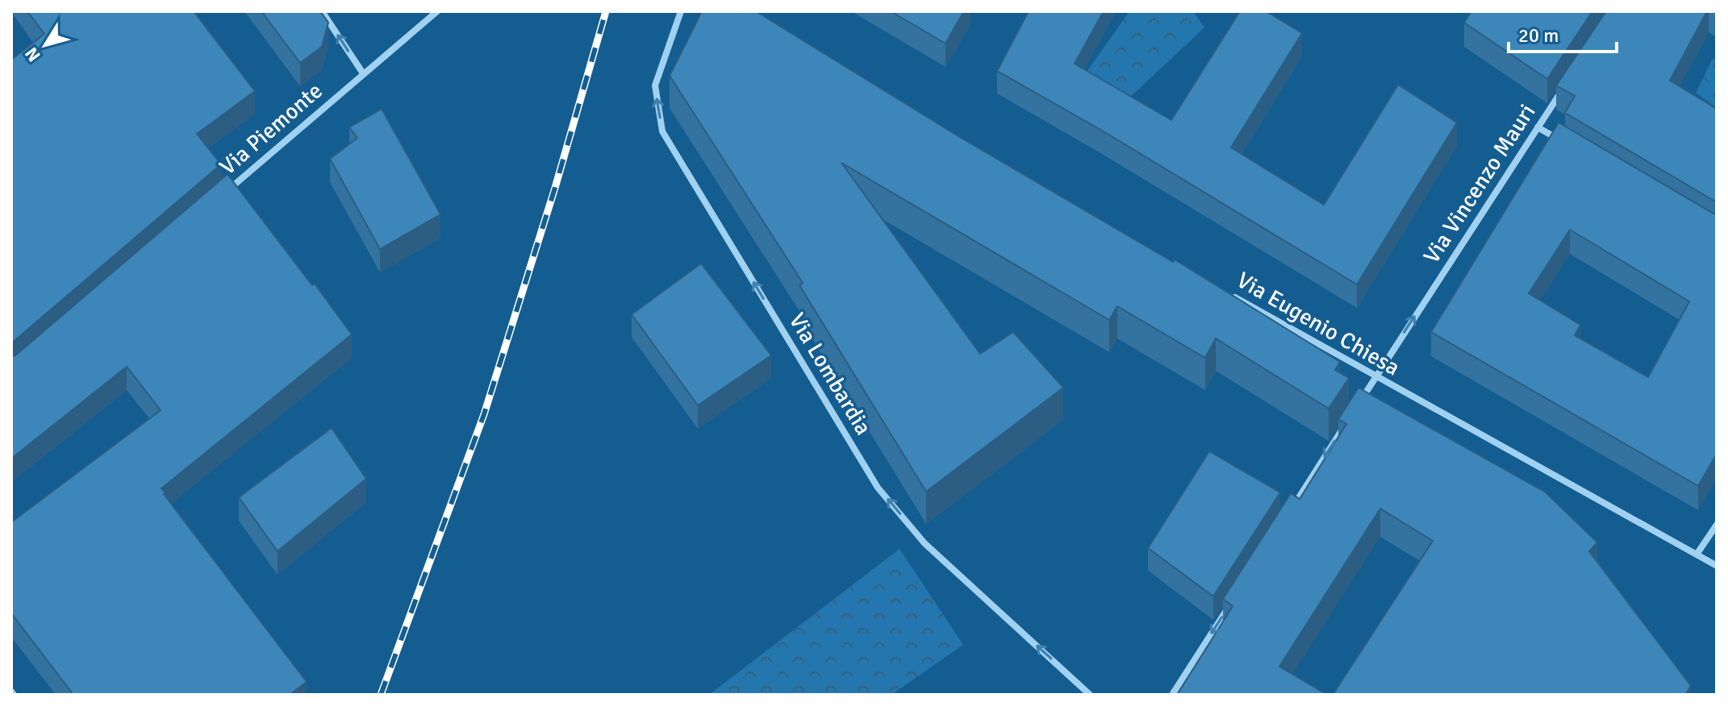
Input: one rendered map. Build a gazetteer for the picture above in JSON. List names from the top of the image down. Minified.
{"streets":{"street":["Via Piemonte","Via Vincenzo Mauri","Via Eugenio Chiesa","Via Lombardia"]},"crossings":[["Via Vincenzo Mauri","Via Eugenio Chiesa"]],"one_way":["Via Vincenzo Mauri","Via Lombardia"],"scale_bar":"20 m","north":"bottom left"}
